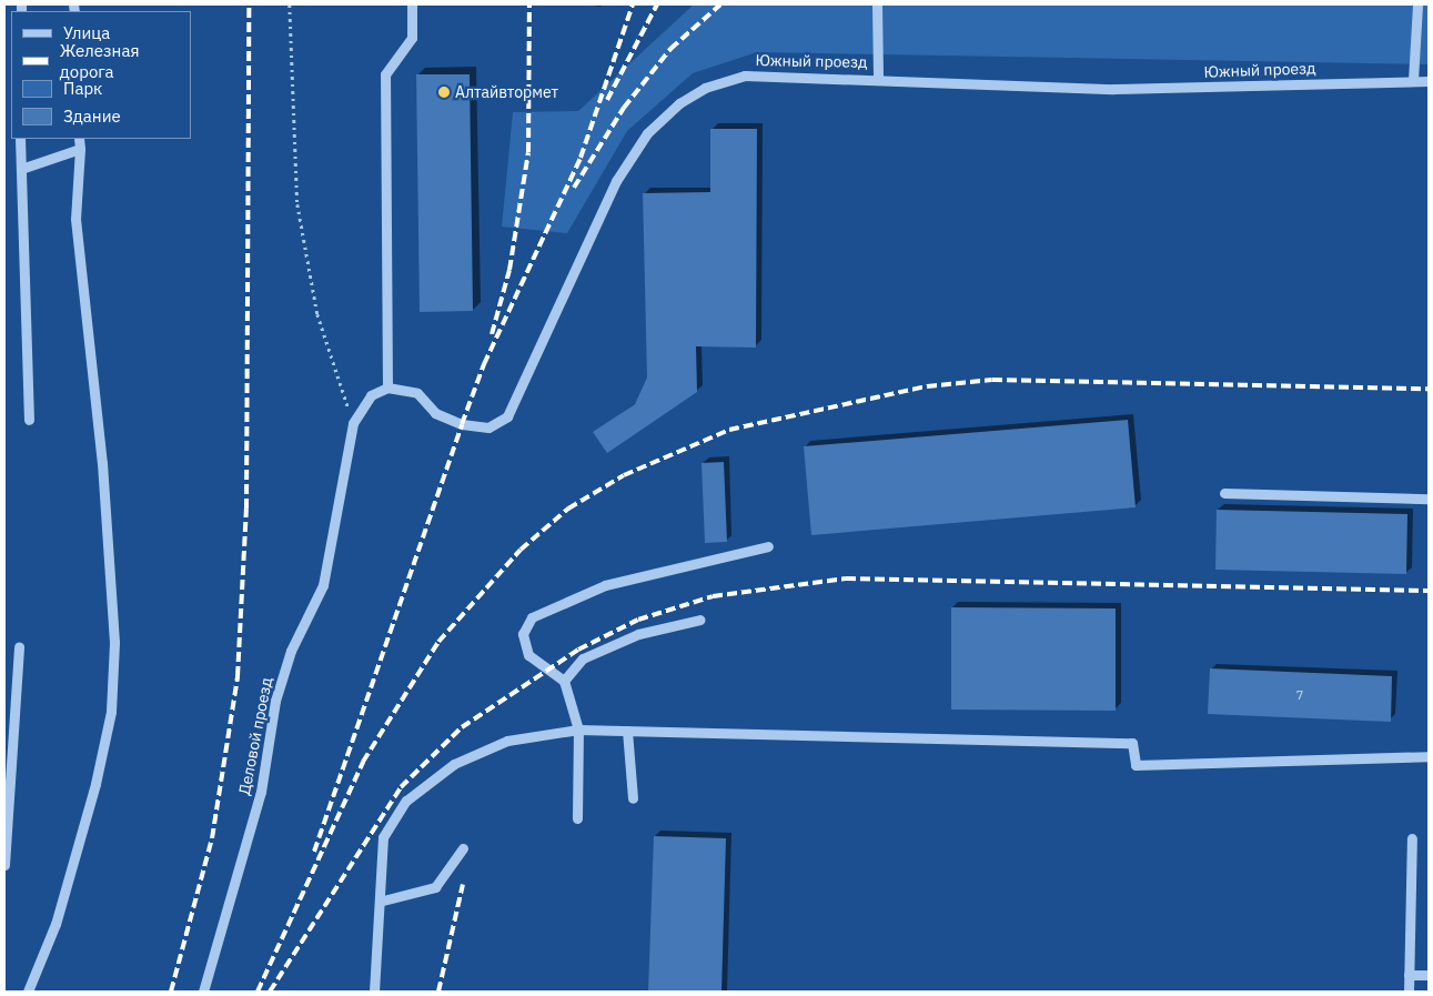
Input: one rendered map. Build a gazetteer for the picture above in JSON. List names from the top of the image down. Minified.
{"streets":{"street":["Южный проезд","Деловой проезд"]},"places":["Алтайвтормет"],"house_numbers":["7"],"legend":["Улица","Железная дорога","Парк","Здание"]}
